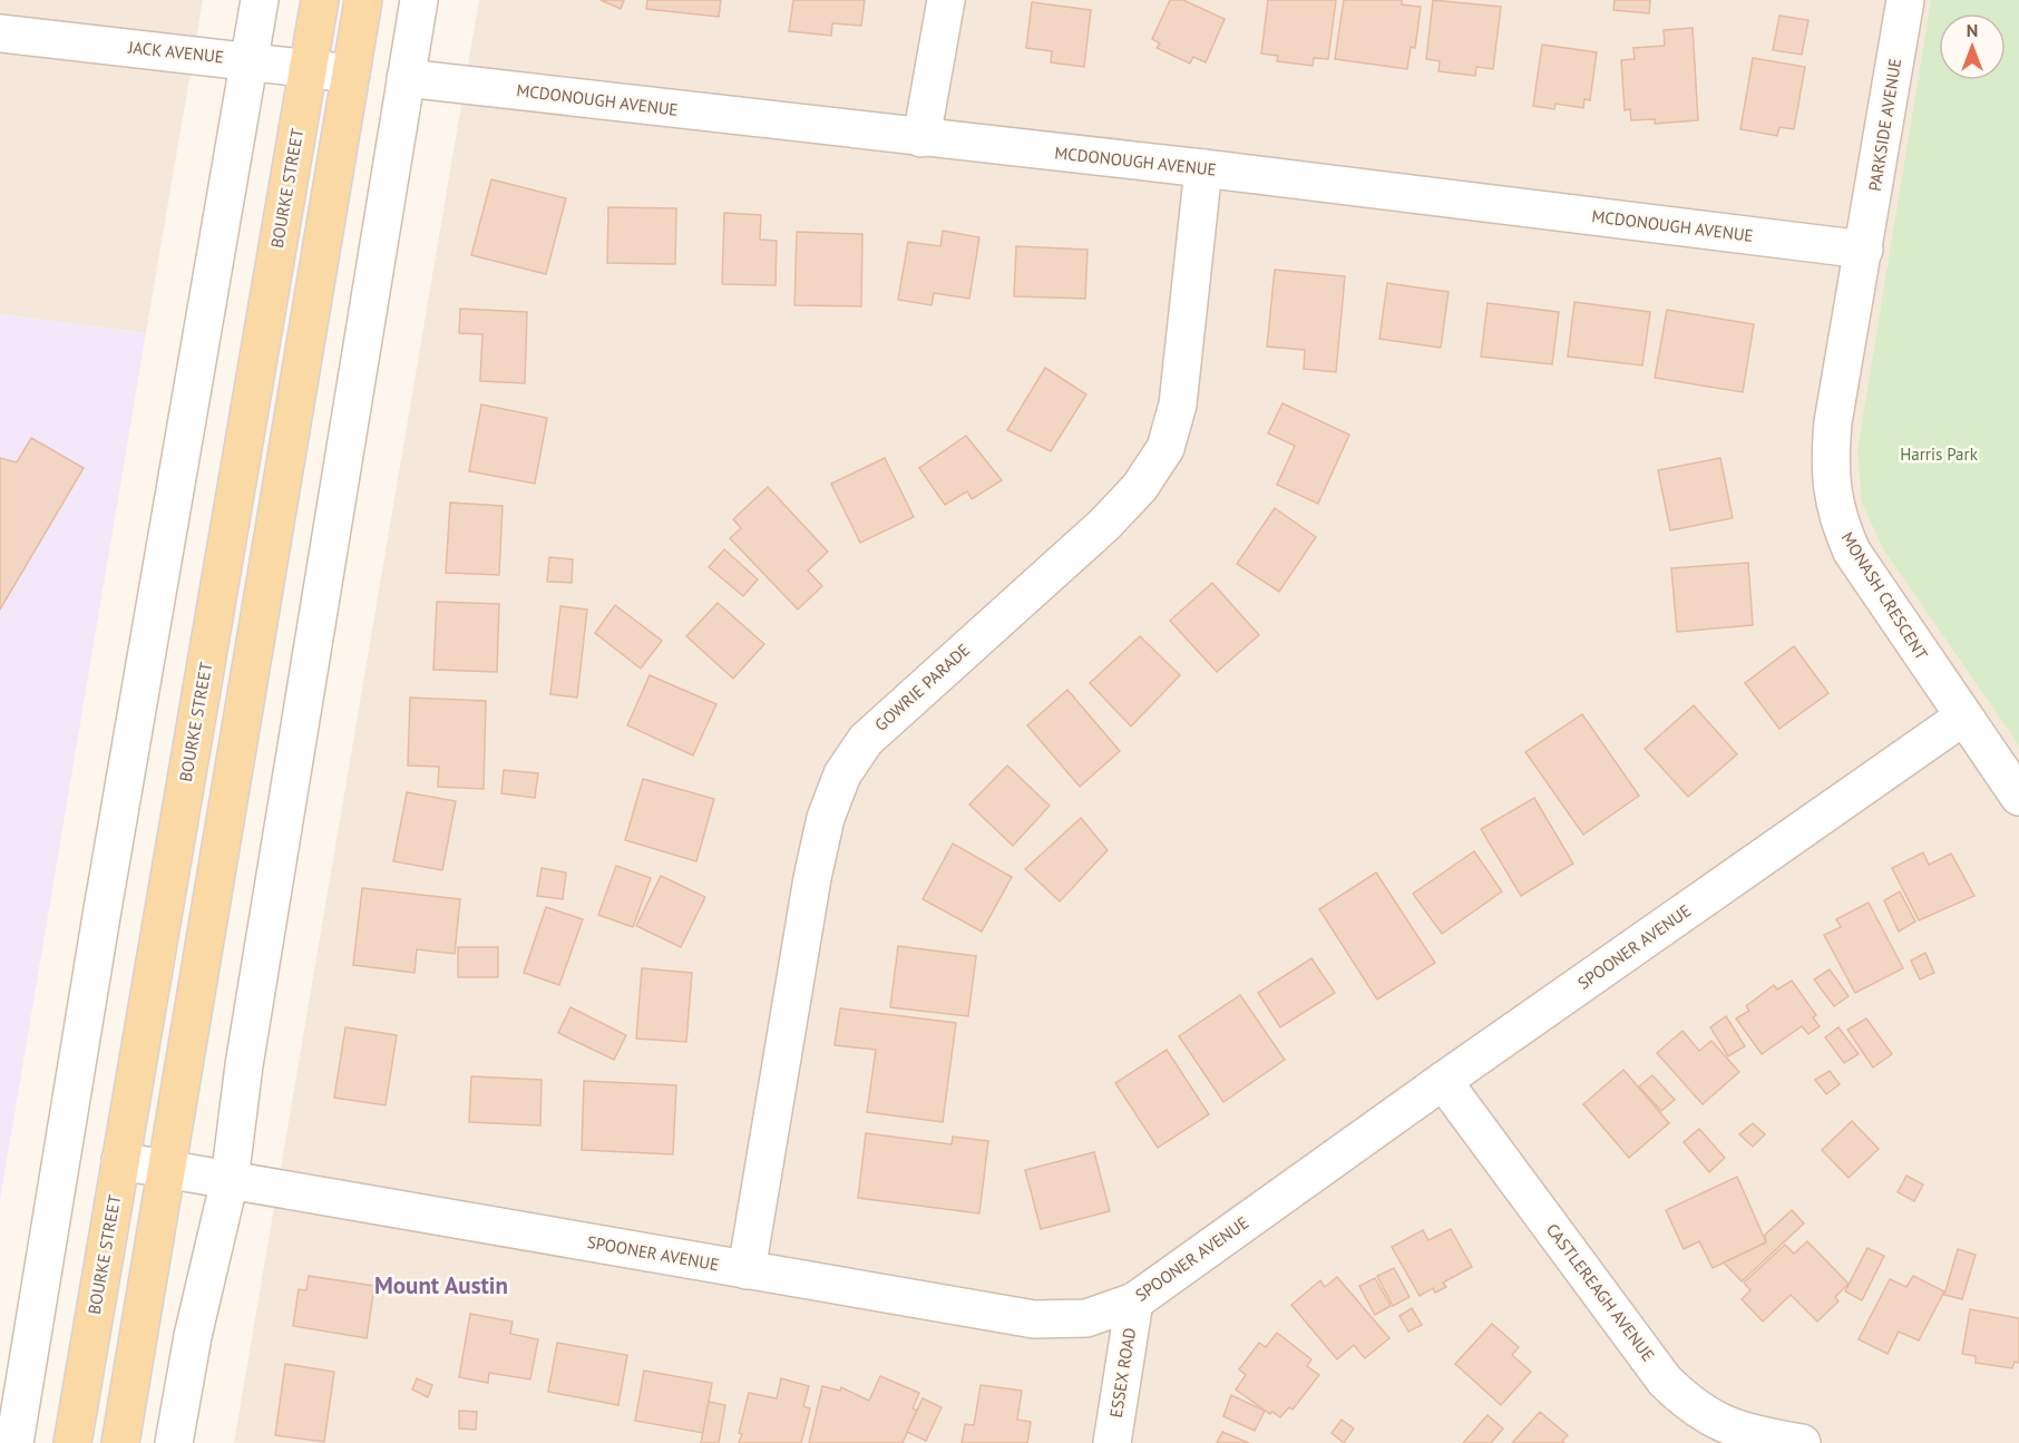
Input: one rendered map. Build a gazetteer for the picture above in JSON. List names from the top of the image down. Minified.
{"streets":{"main road":["BOURKE STREET"],"street":["JACK AVENUE","MCDONOUGH AVENUE","PARKSIDE AVENUE","MONASH CRESCENT","GOWRIE PARADE","SPOONER AVENUE","CASTLEREAGH AVENUE","ESSEX ROAD"]},"crossings":[["JACK AVENUE","BOURKE STREET"],["MCDONOUGH AVENUE","PARKSIDE AVENUE"],["MCDONOUGH AVENUE","MONASH CRESCENT"],["MCDONOUGH AVENUE","GOWRIE PARADE"],["PARKSIDE AVENUE","MONASH CRESCENT"],["BOURKE STREET","SPOONER AVENUE"],["MONASH CRESCENT","SPOONER AVENUE"],["GOWRIE PARADE","SPOONER AVENUE"],["SPOONER AVENUE","CASTLEREAGH AVENUE"],["SPOONER AVENUE","ESSEX ROAD"]],"districts":["Mount Austin"],"parks":["Harris Park"],"north":"top"}
